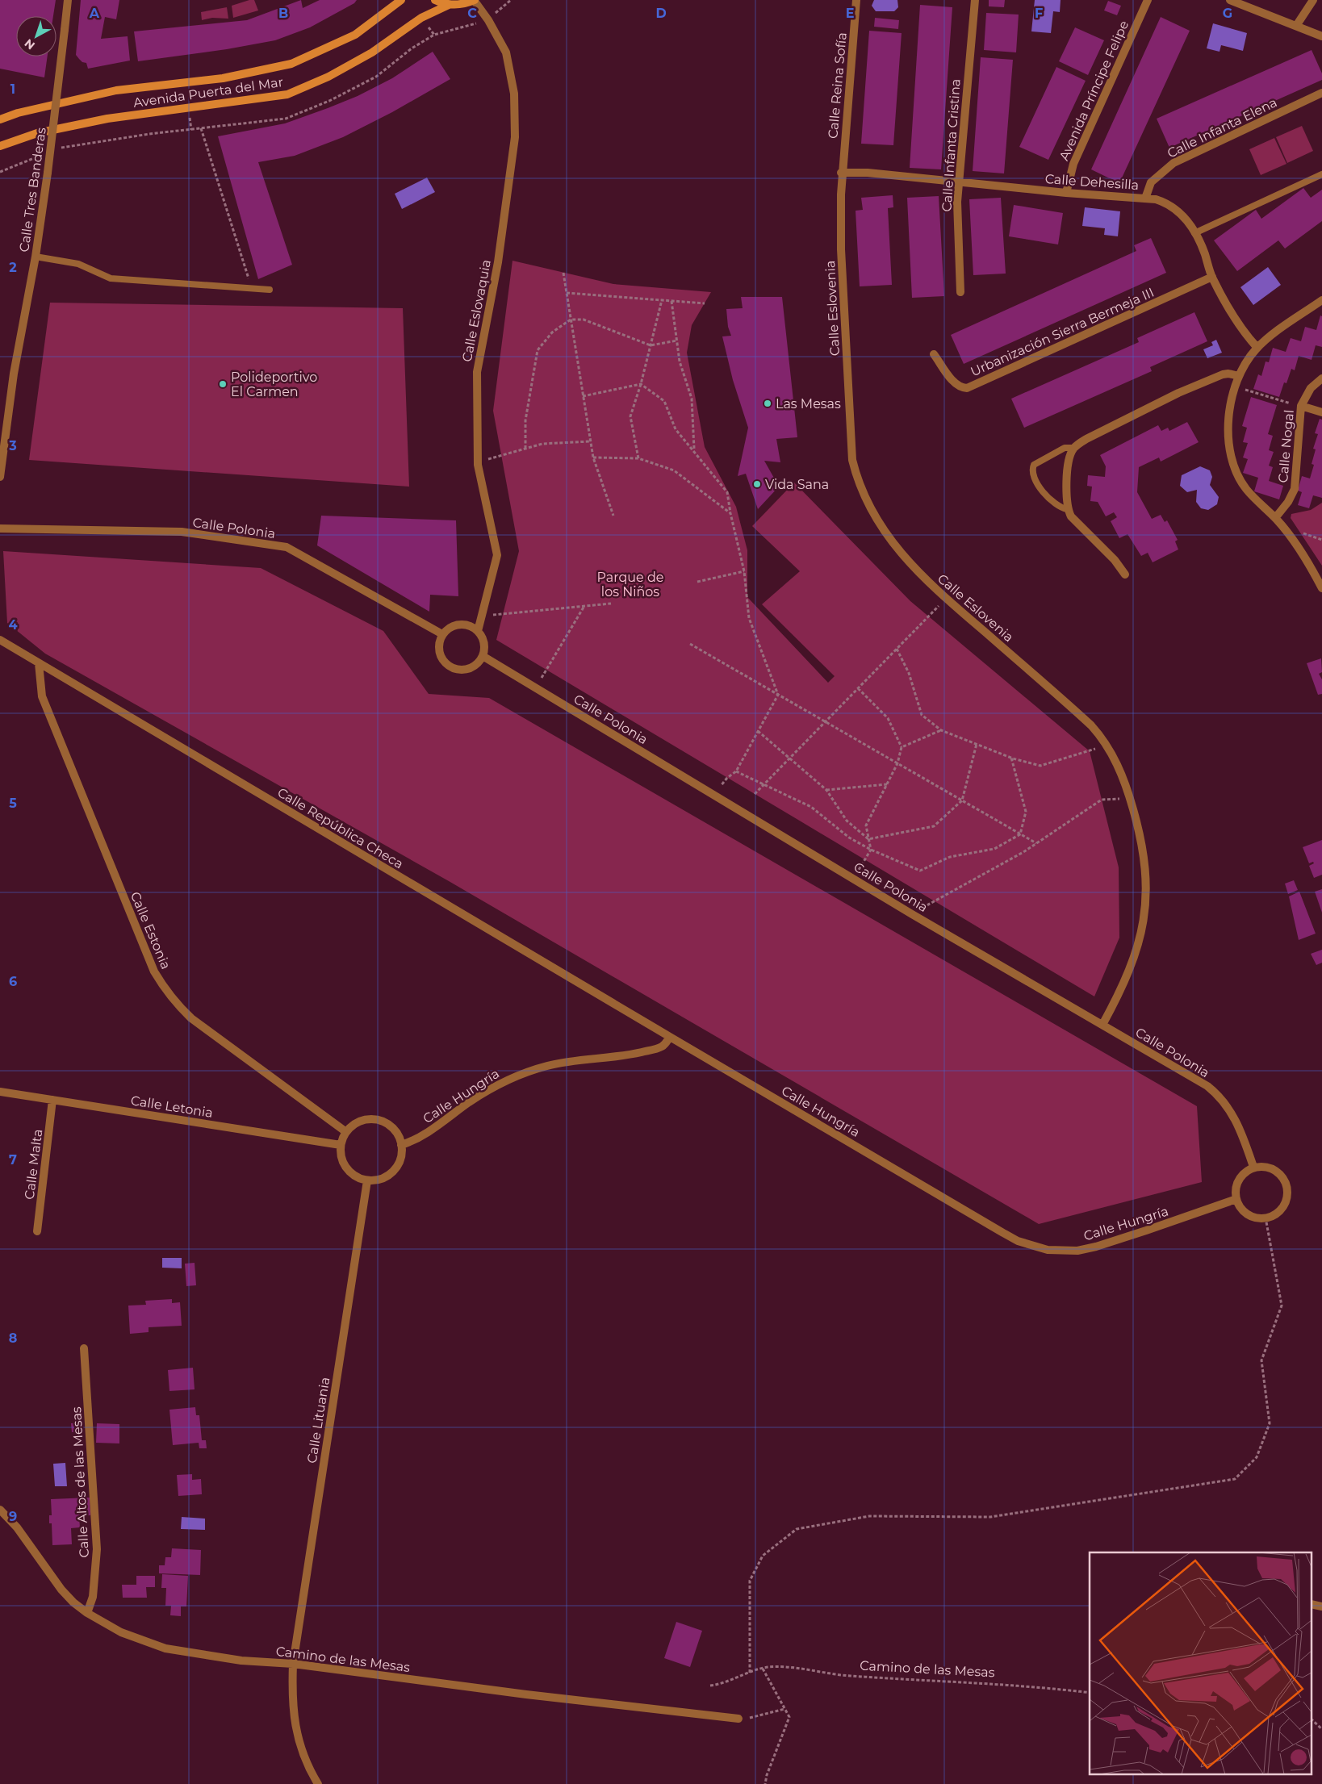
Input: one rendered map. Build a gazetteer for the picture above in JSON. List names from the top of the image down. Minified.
{"streets":{"main road":["Avenida Puerta del Mar"],"street":["Calle Reina Sofía","Avenida Príncipe Felipe","Calle Infanta Elena","Calle Infanta Cristina","Calle Dehesilla","Calle Tres Banderas","Calle Eslovenia","Calle Eslovaquia","Urbanización Sierra Bermeja III","Calle Nogal","Calle Polonia","Calle República Checa","Calle Estonia","Calle Hungría","Calle Letonia","Calle Malta","Calle Lituania","Calle Altos de las Mesas","Camino de las Mesas"]},"crossings":[["Calle Reina Sofía","Calle Dehesilla"],["Calle Reina Sofía","Calle Eslovenia"],["Avenida Príncipe Felipe","Calle Dehesilla"],["Calle Infanta Elena","Calle Dehesilla"],["Calle Infanta Cristina","Calle Dehesilla"],["Calle Dehesilla","Calle Eslovenia"],["Calle Dehesilla","Urbanización Sierra Bermeja III"],["Calle Eslovenia","Calle Polonia"],["Calle Eslovaquia","Calle Polonia"],["Calle Polonia","Calle Hungría"],["Calle República Checa","Calle Estonia"],["Calle República Checa","Calle Hungría"],["Calle Estonia","Calle Hungría"],["Calle Estonia","Calle Letonia"],["Calle Estonia","Calle Lituania"],["Calle Hungría","Calle Letonia"],["Calle Hungría","Calle Lituania"],["Calle Letonia","Calle Malta"],["Calle Letonia","Calle Lituania"],["Calle Lituania","Camino de las Mesas"],["Calle Altos de las Mesas","Camino de las Mesas"]],"parks":["Parque de los Niños"],"places":["Polideportivo El Carmen","Las Mesas","Vida Sana"],"north":"bottom left","grid":{"columns":["A","B","C","D","E","F","G"],"rows":["1","2","3","4","5","6","7","8","9"]}}
